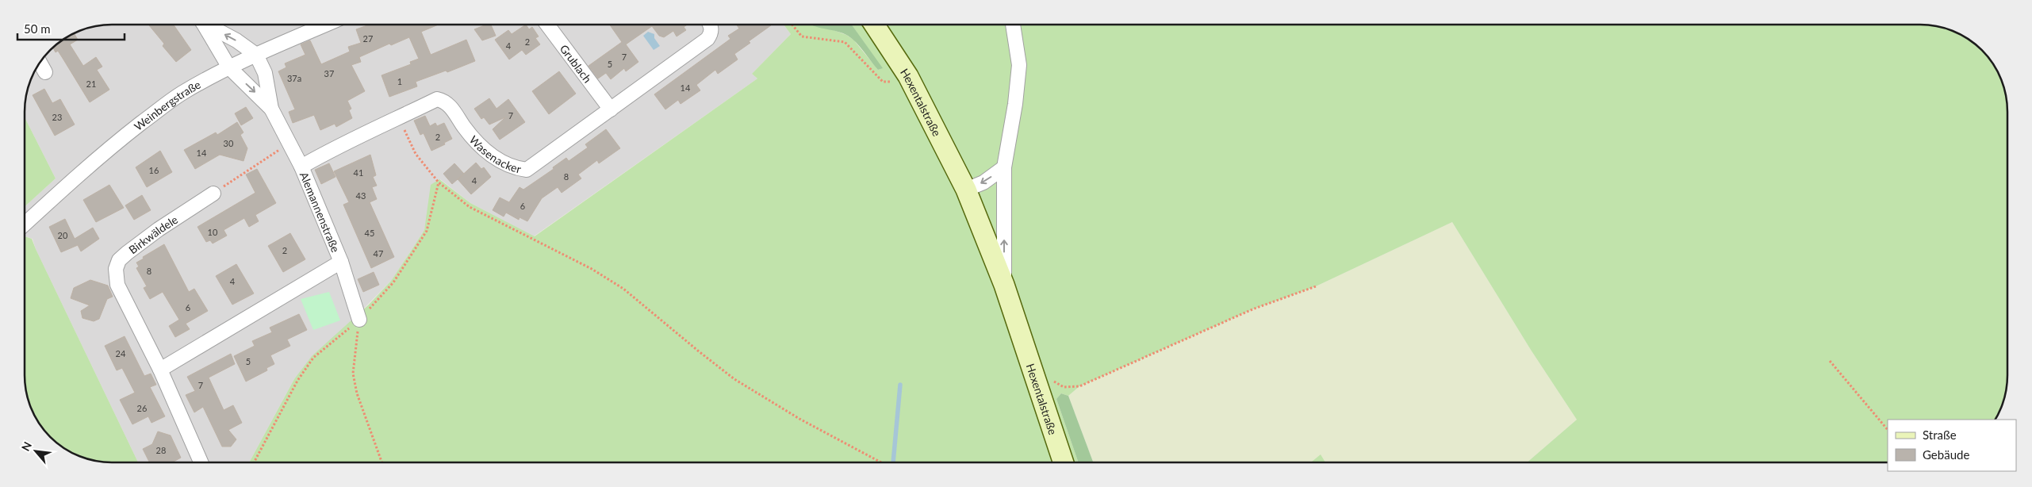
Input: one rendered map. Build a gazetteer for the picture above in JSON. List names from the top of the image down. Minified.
{"streets":{"main road":["Hexentalstraße"],"street":["Grublach","Weinbergstraße","Wasenacker","Alemannenstraße","Birkwäldele"]},"crossings":[["Grublach","Wasenacker"],["Weinbergstraße","Alemannenstraße"],["Wasenacker","Alemannenstraße"]],"house_numbers":["27","2","4","7","5","37","37a","1","21","14","7","23","2","30","14","16","41","8","4","43","6","10","45","20","2","47","8","4","6","24","5","7","26","28"],"legend":["Straße","Gebäude"],"scale_bar":"50 m","north":"top left"}
